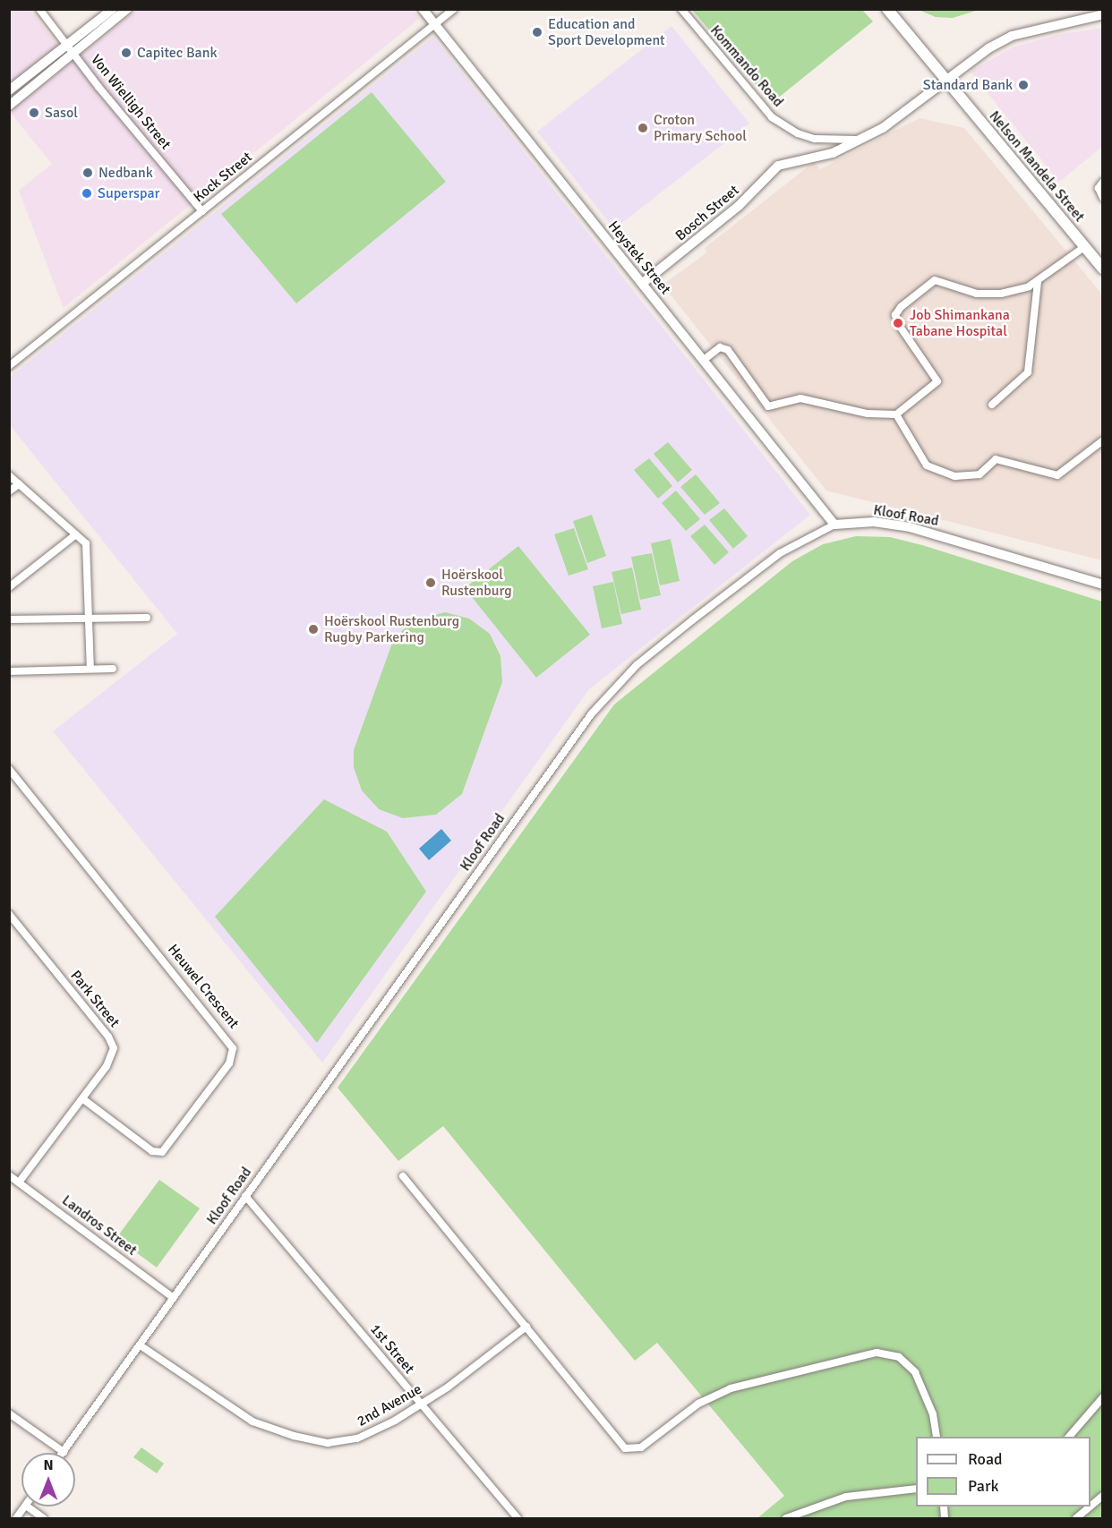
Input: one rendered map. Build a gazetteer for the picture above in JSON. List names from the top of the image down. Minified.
{"streets":{"main road":["Nelson Mandela Street"],"street":["Kommando Road","Von Wielligh Street","Kock Street","Bosch Street","Heystek Street","Kloof Road","Heuwel Crescent","Park Street","Landros Street","1st Street","2nd Avenue"]},"crossings":[["Kommando Road","Bosch Street"],["Von Wielligh Street","Kock Street"],["Nelson Mandela Street","Bosch Street"],["Kock Street","Heystek Street"],["Bosch Street","Heystek Street"],["Heystek Street","Kloof Road"],["Kloof Road","Landros Street"],["Kloof Road","1st Street"],["Kloof Road","2nd Avenue"],["Heuwel Crescent","Park Street"],["Park Street","Landros Street"],["1st Street","2nd Avenue"]],"places":["Education and Sport Development","Capitec Bank","Standard Bank","Sasol","Croton Primary School","Nedbank","Superspar","Job Shimankana Tabane Hospital","Hoërskool Rustenburg","Hoërskool Rustenburg Rugby Parkering"],"legend":["Road","Park"],"north":"top"}
